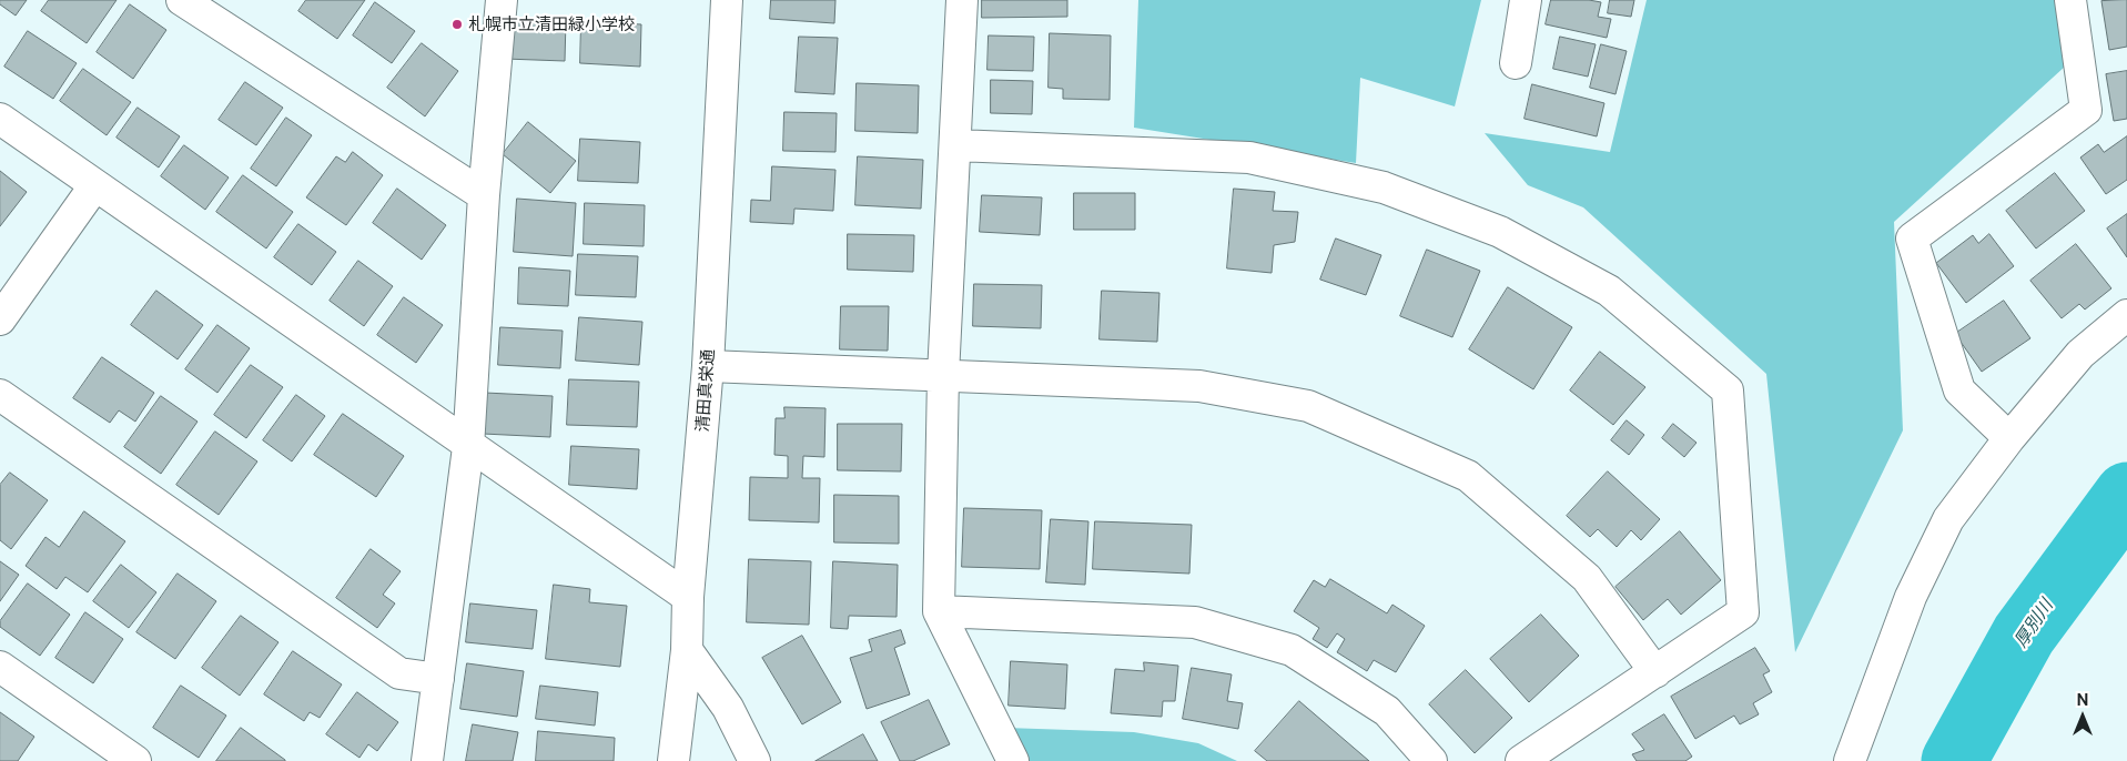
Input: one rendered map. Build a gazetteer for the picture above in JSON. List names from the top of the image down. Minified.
{"streets":{"street":["清田真栄通"]},"water":["厚別川"],"places":["札幌市立清田緑小学校"],"north":"top"}
